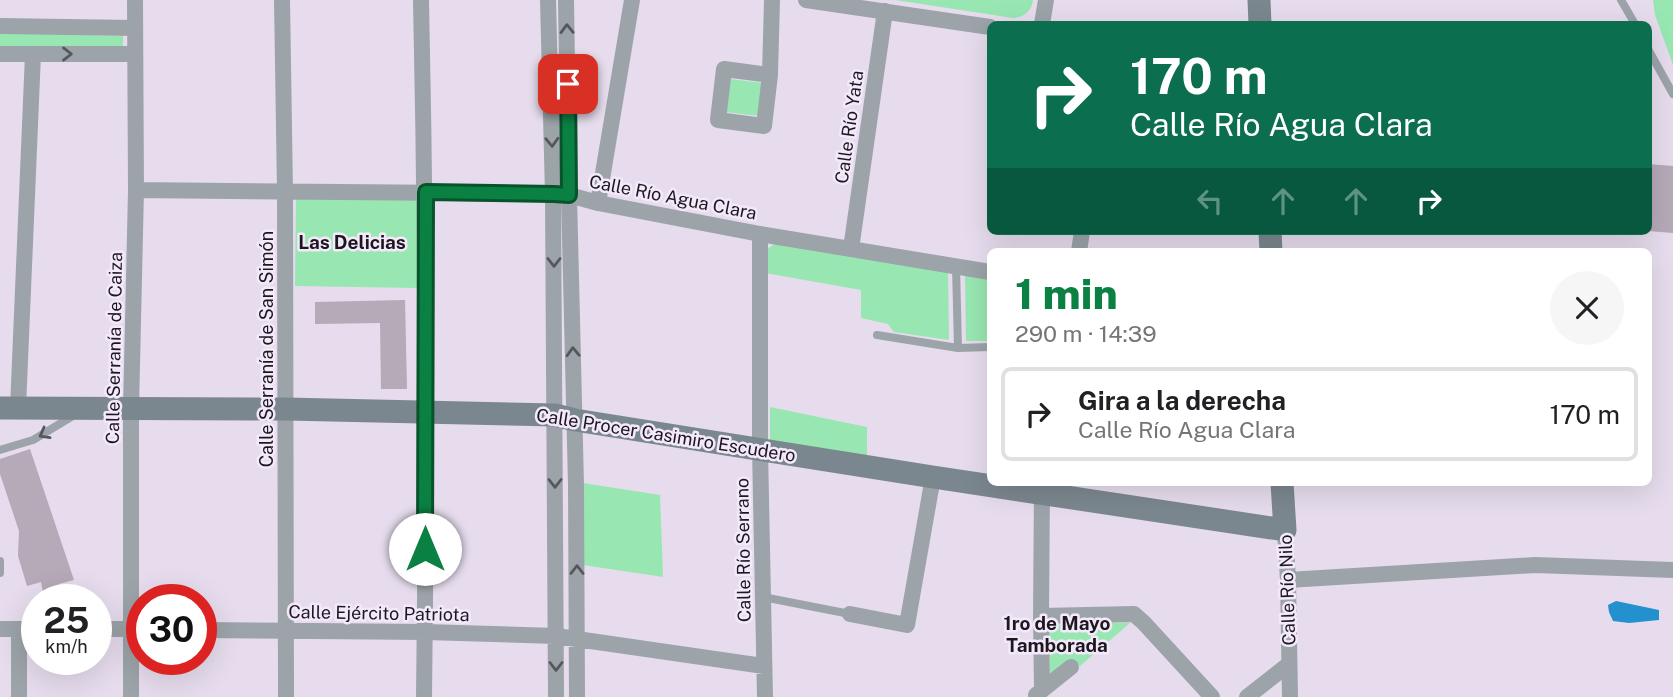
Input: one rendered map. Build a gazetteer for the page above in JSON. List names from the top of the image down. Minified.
{"streets":{"main road":["Calle Procer Casimiro Escudero","Calle Río Nilo"],"street":["Calle Río Yata","Calle Río Agua Clara","Calle Serranía de Caiza","Calle Serranía de San Simón","Calle Río Serrano","Calle Ejército Patriota"]},"crossings":[["Calle Río Yata","Calle Río Agua Clara"],["Calle Río Agua Clara","Calle Serranía de Caiza"],["Calle Río Agua Clara","Calle Serranía de San Simón"],["Calle Río Agua Clara","Calle Río Serrano"],["Calle Serranía de Caiza","Calle Procer Casimiro Escudero"],["Calle Serranía de San Simón","Calle Procer Casimiro Escudero"],["Calle Serranía de San Simón","Calle Ejército Patriota"],["Calle Procer Casimiro Escudero","Calle Río Serrano"],["Calle Procer Casimiro Escudero","Calle Río Nilo"]],"districts":["Las Delicias","1ro de Mayo Tamborada"],"page":{"turn":["170 m","Calle Río Agua Clara"],"heading":["1 min","290 m · 14:39"],"list":[{"name":"Gira a la derecha","note":"Calle Río Agua Clara","value":"170 m"}],"speed":"25 km/h","limit":"30"}}
